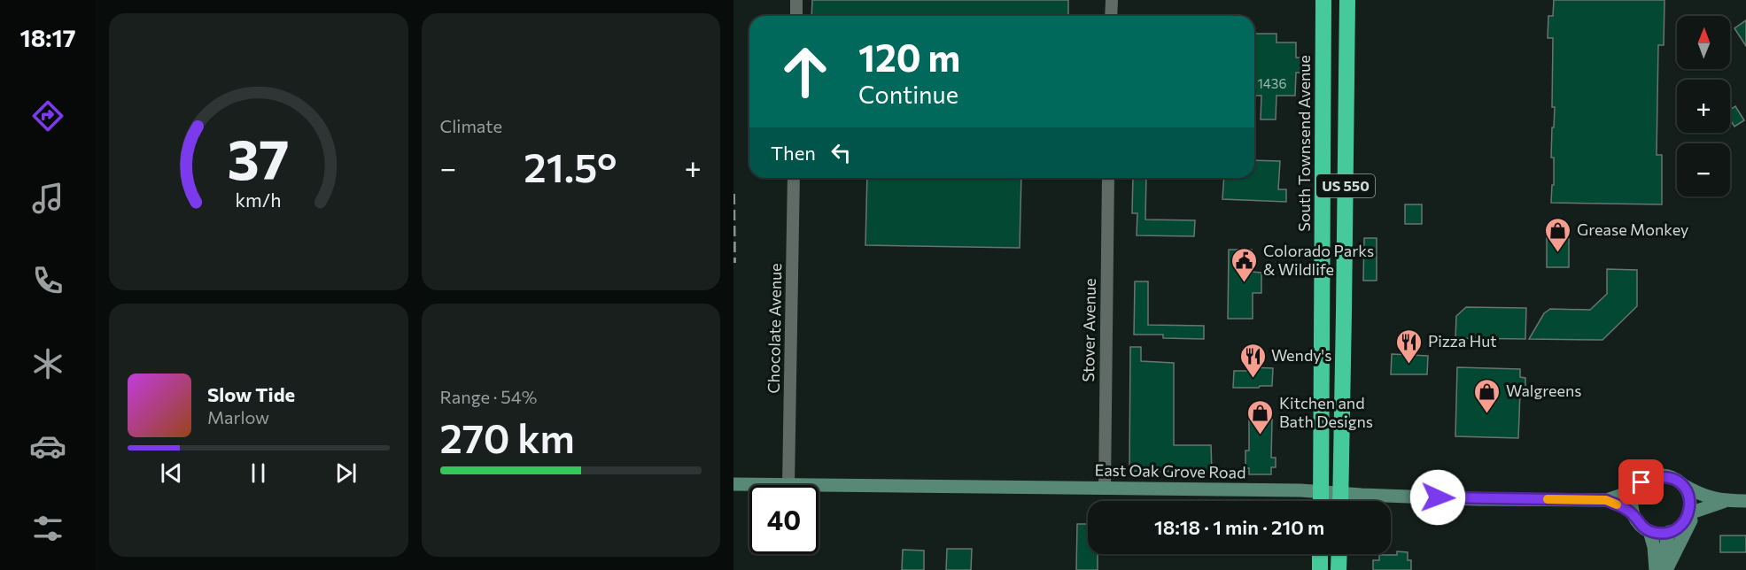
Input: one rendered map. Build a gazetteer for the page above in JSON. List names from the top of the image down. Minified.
{"streets":{"highway":["South Townsend Avenue","US 550"],"street":["Chocolate Avenue","Stover Avenue","East Oak Grove Road"]},"crossings":[["South Townsend Avenue","East Oak Grove Road"],["Stover Avenue","East Oak Grove Road"]],"places":{"shop":["Grease Monkey","Walgreens","Kitchen and Bath Designs"],"public building":["Colorado Parks & Wildlife"],"restaurant":["Pizza Hut","Wendy's"]},"house_numbers":["1436"],"north":"top","page":{"tabs":"18:17","tile":["Climate",["Range · 54%","270 km"]],"map_buttons":["+","−"],"turn":["120 m","Continue"],"then":"Then","heat":["−","21.5°","+"],"song":["Slow Tide","Marlow"],"limit":"40","trip":"18:18 · 1 min · 210 m","gauge":["37","km/h"]}}
